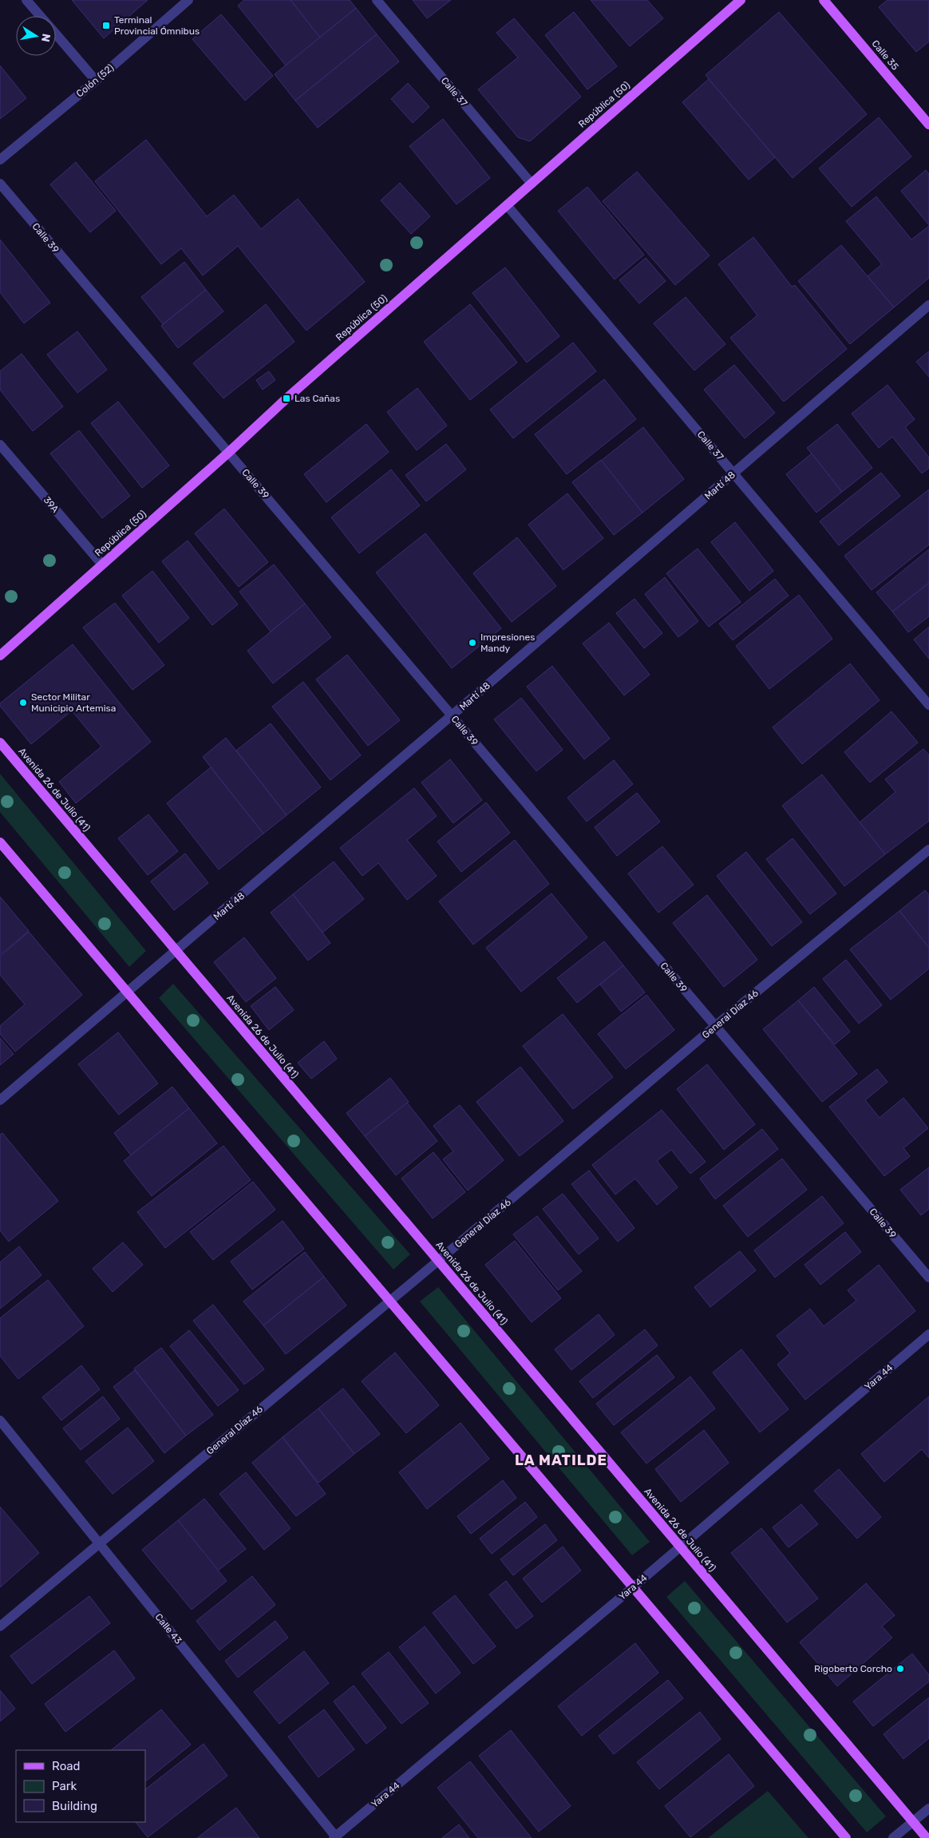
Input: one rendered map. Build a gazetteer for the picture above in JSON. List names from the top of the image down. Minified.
{"streets":{"main road":["Calle 35","República (50)","Avenida 26 de Julio (41)"],"street":["Colón (52)","Calle 37","Calle 39","Martí 48","39A","General Díaz 46","Yara 44","Calle 43"]},"crossings":[["Calle 37","República (50)"],["Calle 37","Martí 48"],["República (50)","Calle 39"],["República (50)","39A"],["Calle 39","Martí 48"],["Calle 39","General Díaz 46"],["Martí 48","Avenida 26 de Julio (41)"],["Avenida 26 de Julio (41)","General Díaz 46"],["Avenida 26 de Julio (41)","Yara 44"],["General Díaz 46","Calle 43"],["Yara 44","Calle 43"]],"districts":["LA MATILDE"],"places":{"transit":["Terminal Provincial Ómnibus","Las Cañas"],"other":["Impresiones Mandy","Sector Militar Municipio Artemisa","Rigoberto Corcho"]},"legend":["Road","Park","Building"],"north":"right"}
